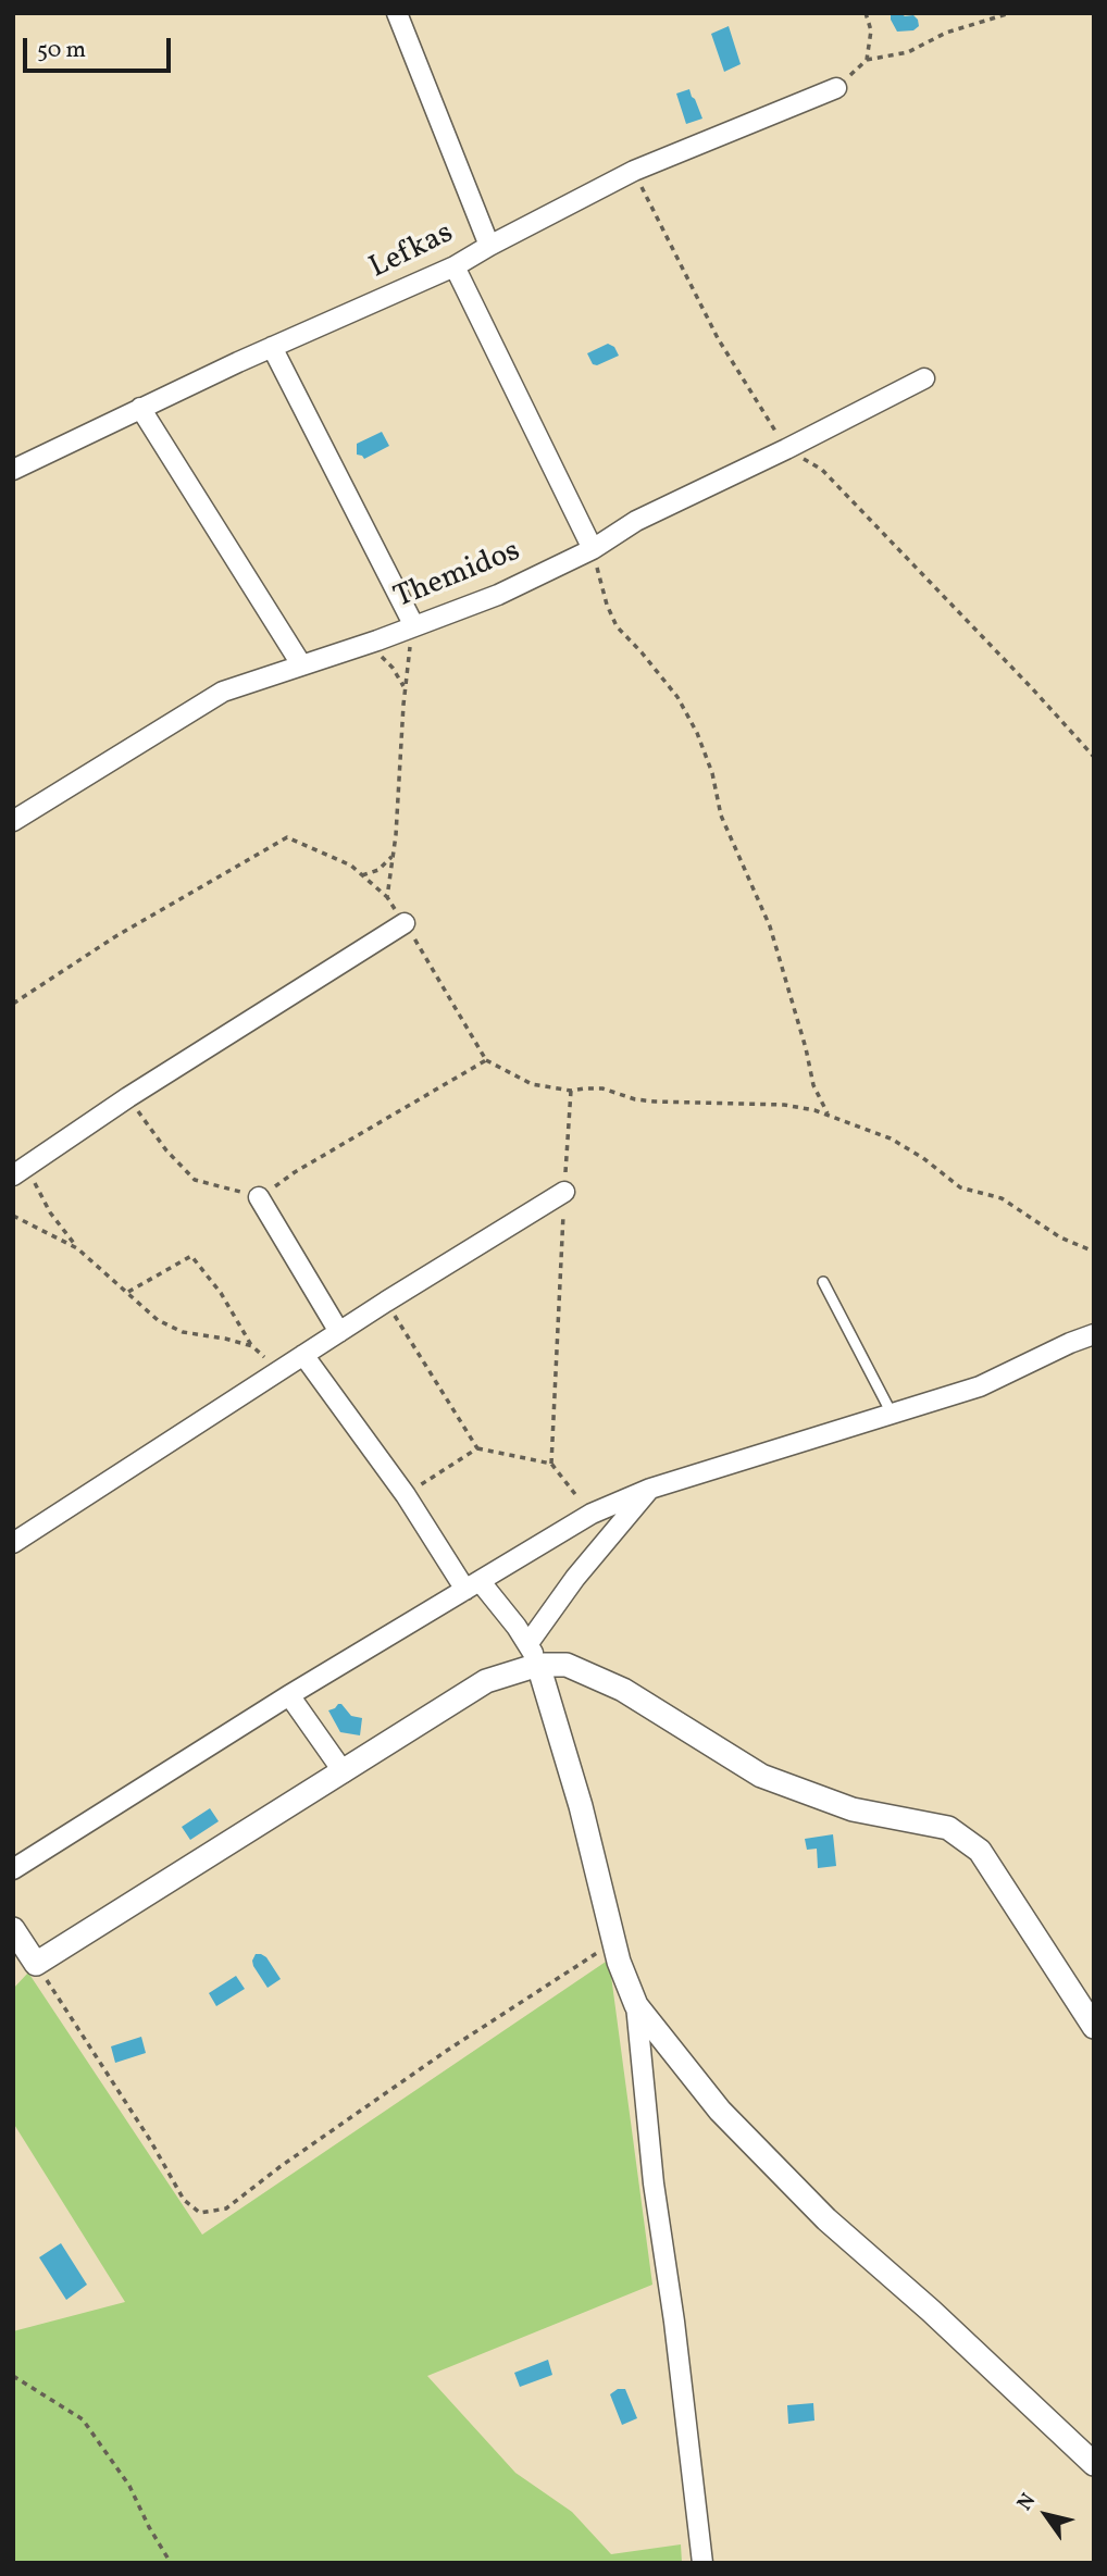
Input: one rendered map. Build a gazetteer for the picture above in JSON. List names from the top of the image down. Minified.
{"streets":{"street":["Lefkas","Themidos"]},"scale_bar":"50 m","north":"top left"}
